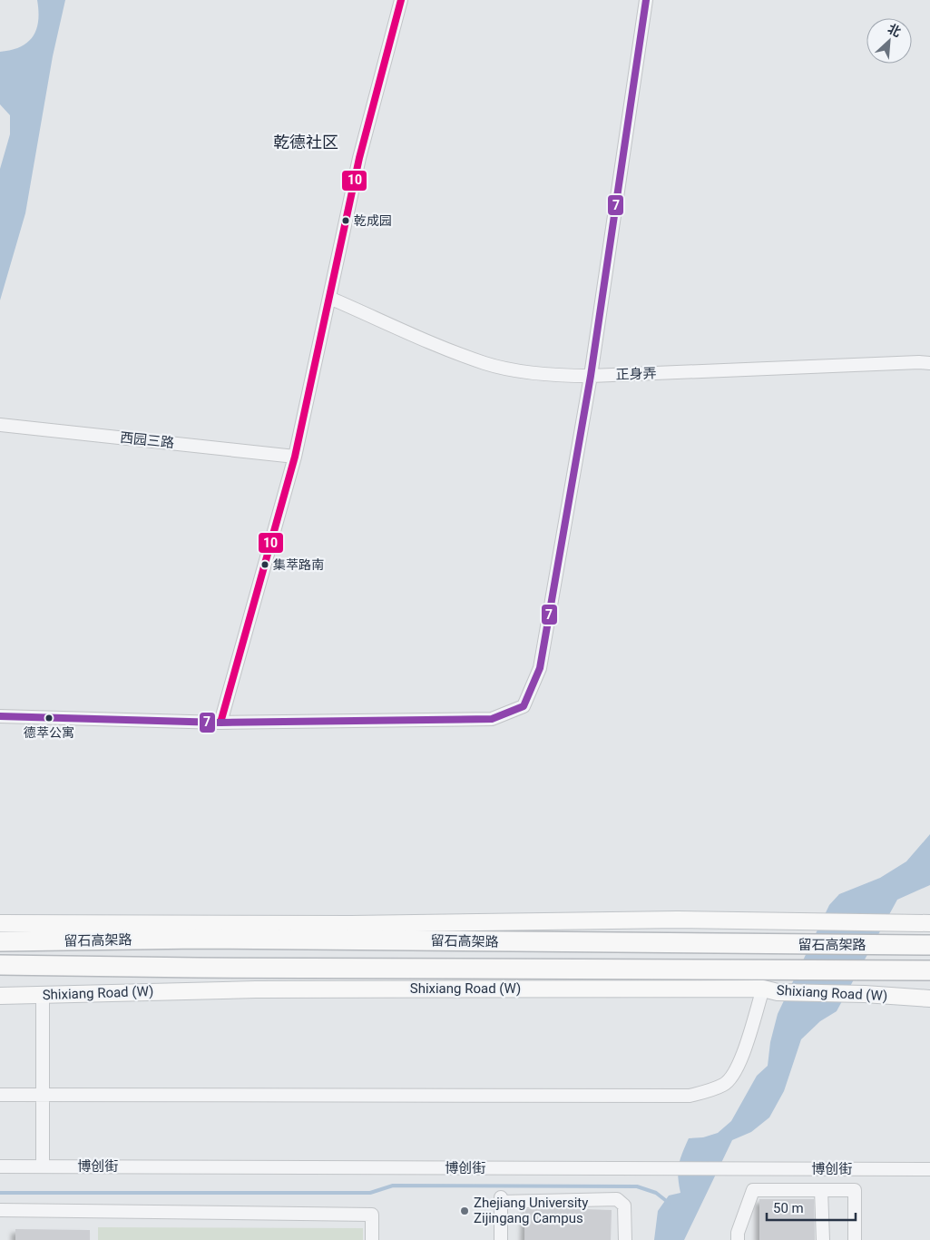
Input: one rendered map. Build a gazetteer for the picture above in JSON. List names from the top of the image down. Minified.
{"streets":{"highway":["留石高架路"],"main road":["Shixiang Road (W)"],"street":["正身弄","西园三路","博创街"]},"districts":["乾德社区"],"places":["乾成园","集萃路南","德萃公寓","Zhejiang University Zijingang Campus"],"lines":["transit line 10","transit line 7"],"scale_bar":"50 m","north":"top right"}
